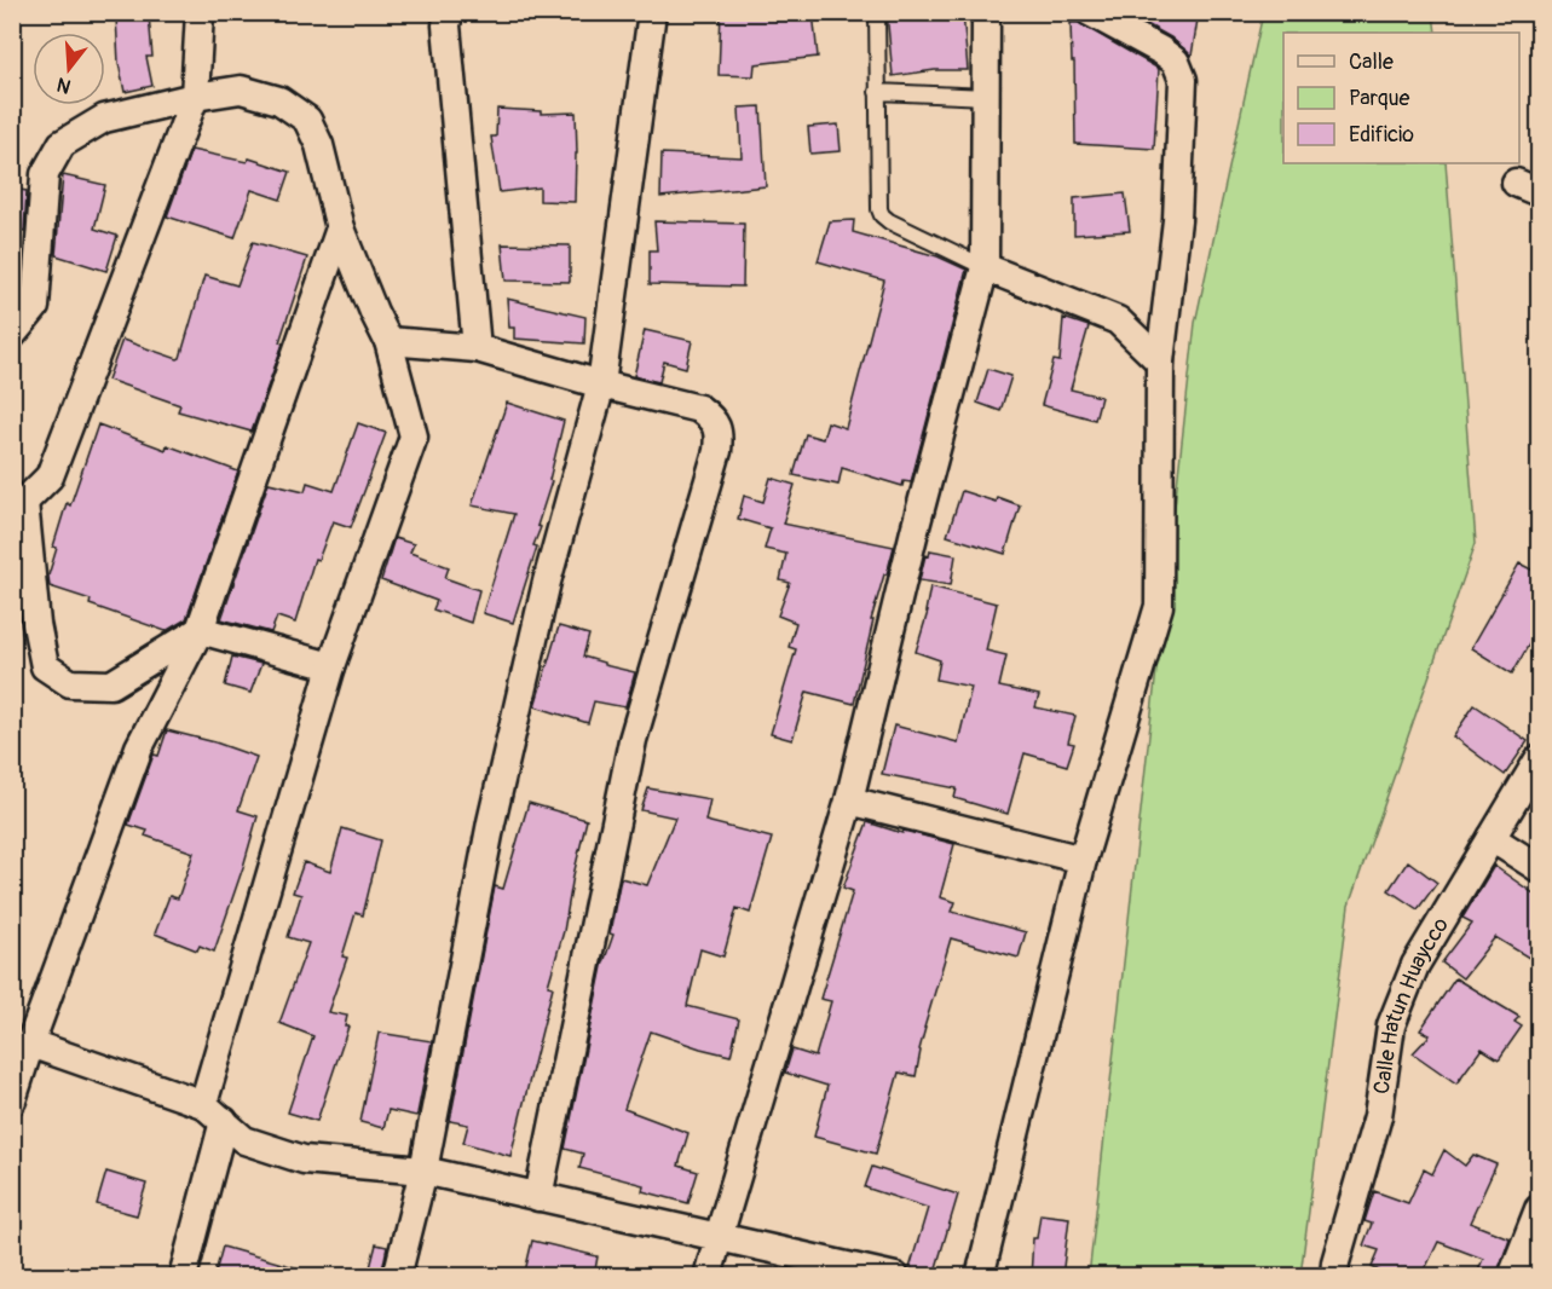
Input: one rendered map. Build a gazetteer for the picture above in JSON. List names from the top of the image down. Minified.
{"streets":{"street":["Calle Hatun Huaycco"]},"legend":["Calle","Parque","Edificio"],"north":"bottom"}
